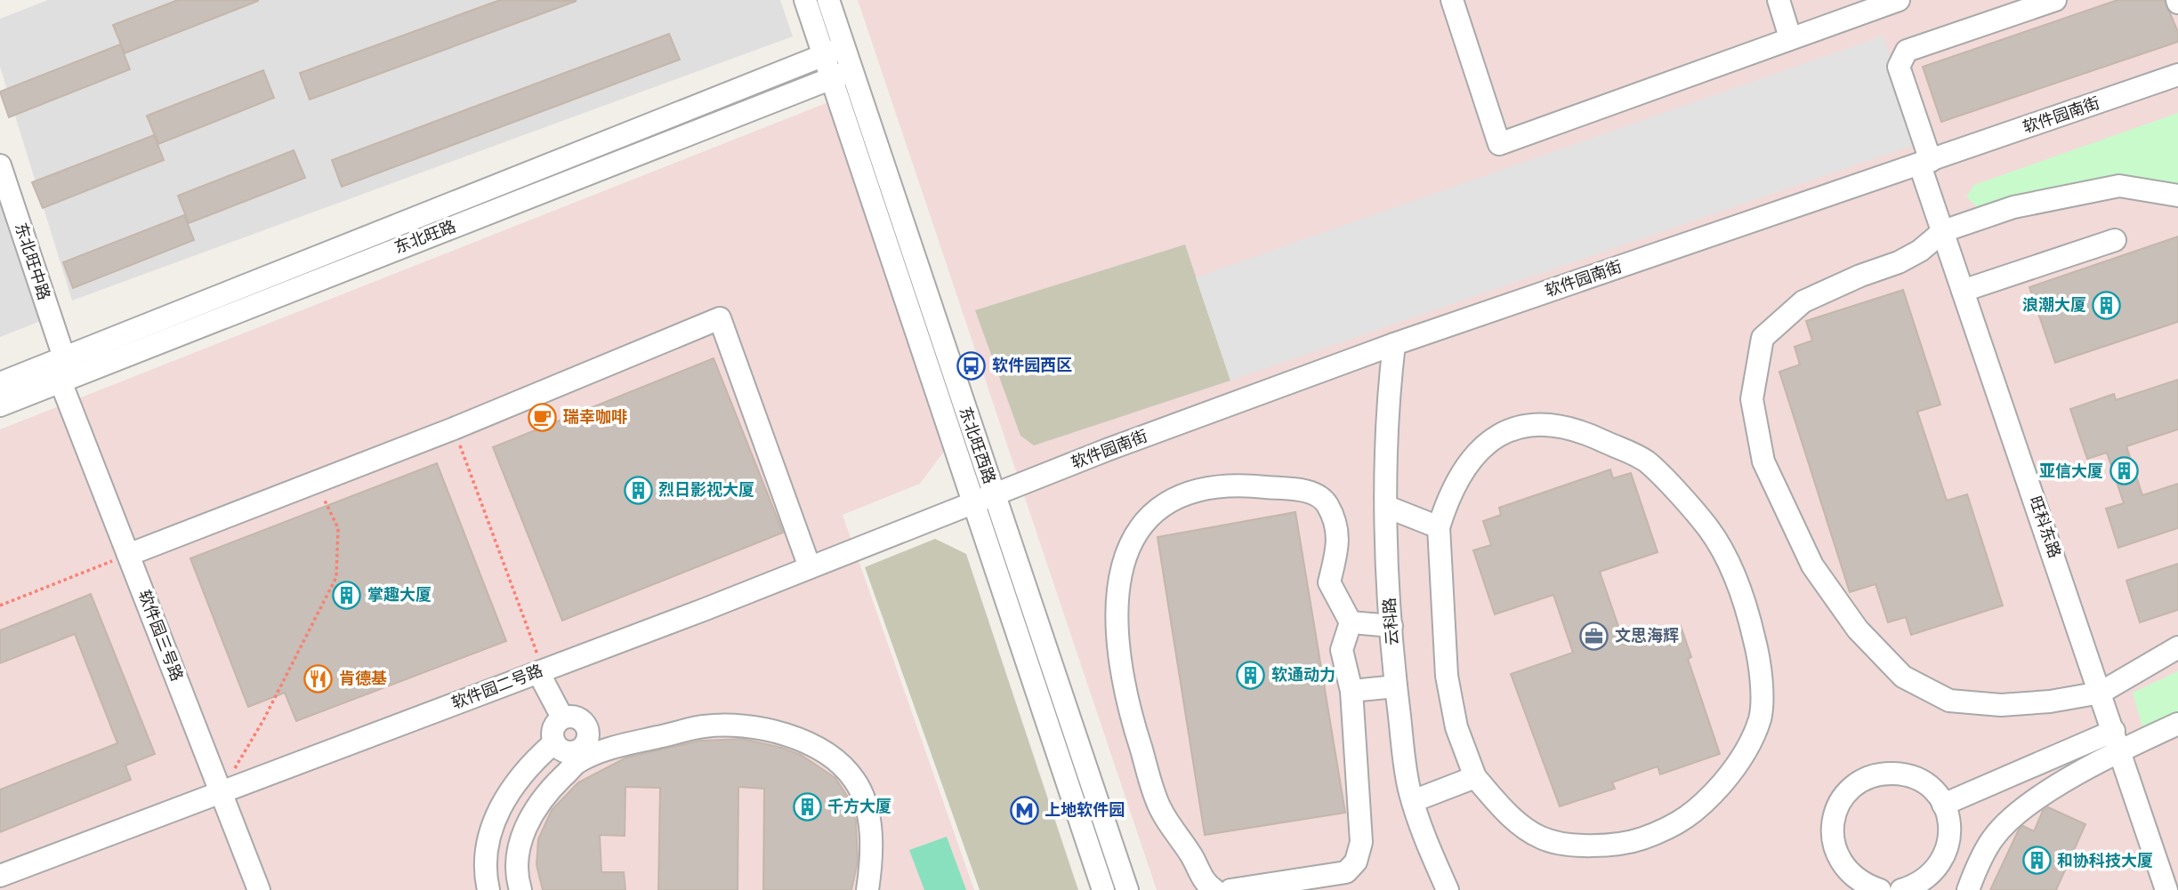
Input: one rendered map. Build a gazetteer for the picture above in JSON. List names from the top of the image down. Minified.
{"streets":{"street":["软件园南街","东北旺路","东北旺中路","东北旺西路","旺科东路","云科路","软件园三号路","软件园二号路"]},"crossings":[["软件园南街","东北旺西路"],["软件园南街","旺科东路"],["软件园南街","云科路"],["软件园南街","软件园二号路"],["东北旺路","东北旺中路"],["东北旺路","东北旺西路"],["东北旺路","软件园三号路"],["东北旺西路","软件园二号路"],["软件园三号路","软件园二号路"]],"places":{"building":["浪潮大厦","亚信大厦","烈日影视大厦","掌趣大厦","软通动力","千方大厦","和协科技大厦"],"bus stop":["软件园西区"],"cafe":["瑞幸咖啡"],"office":["文思海辉"],"restaurant":["肯德基"],"metro station":["上地软件园"]}}
